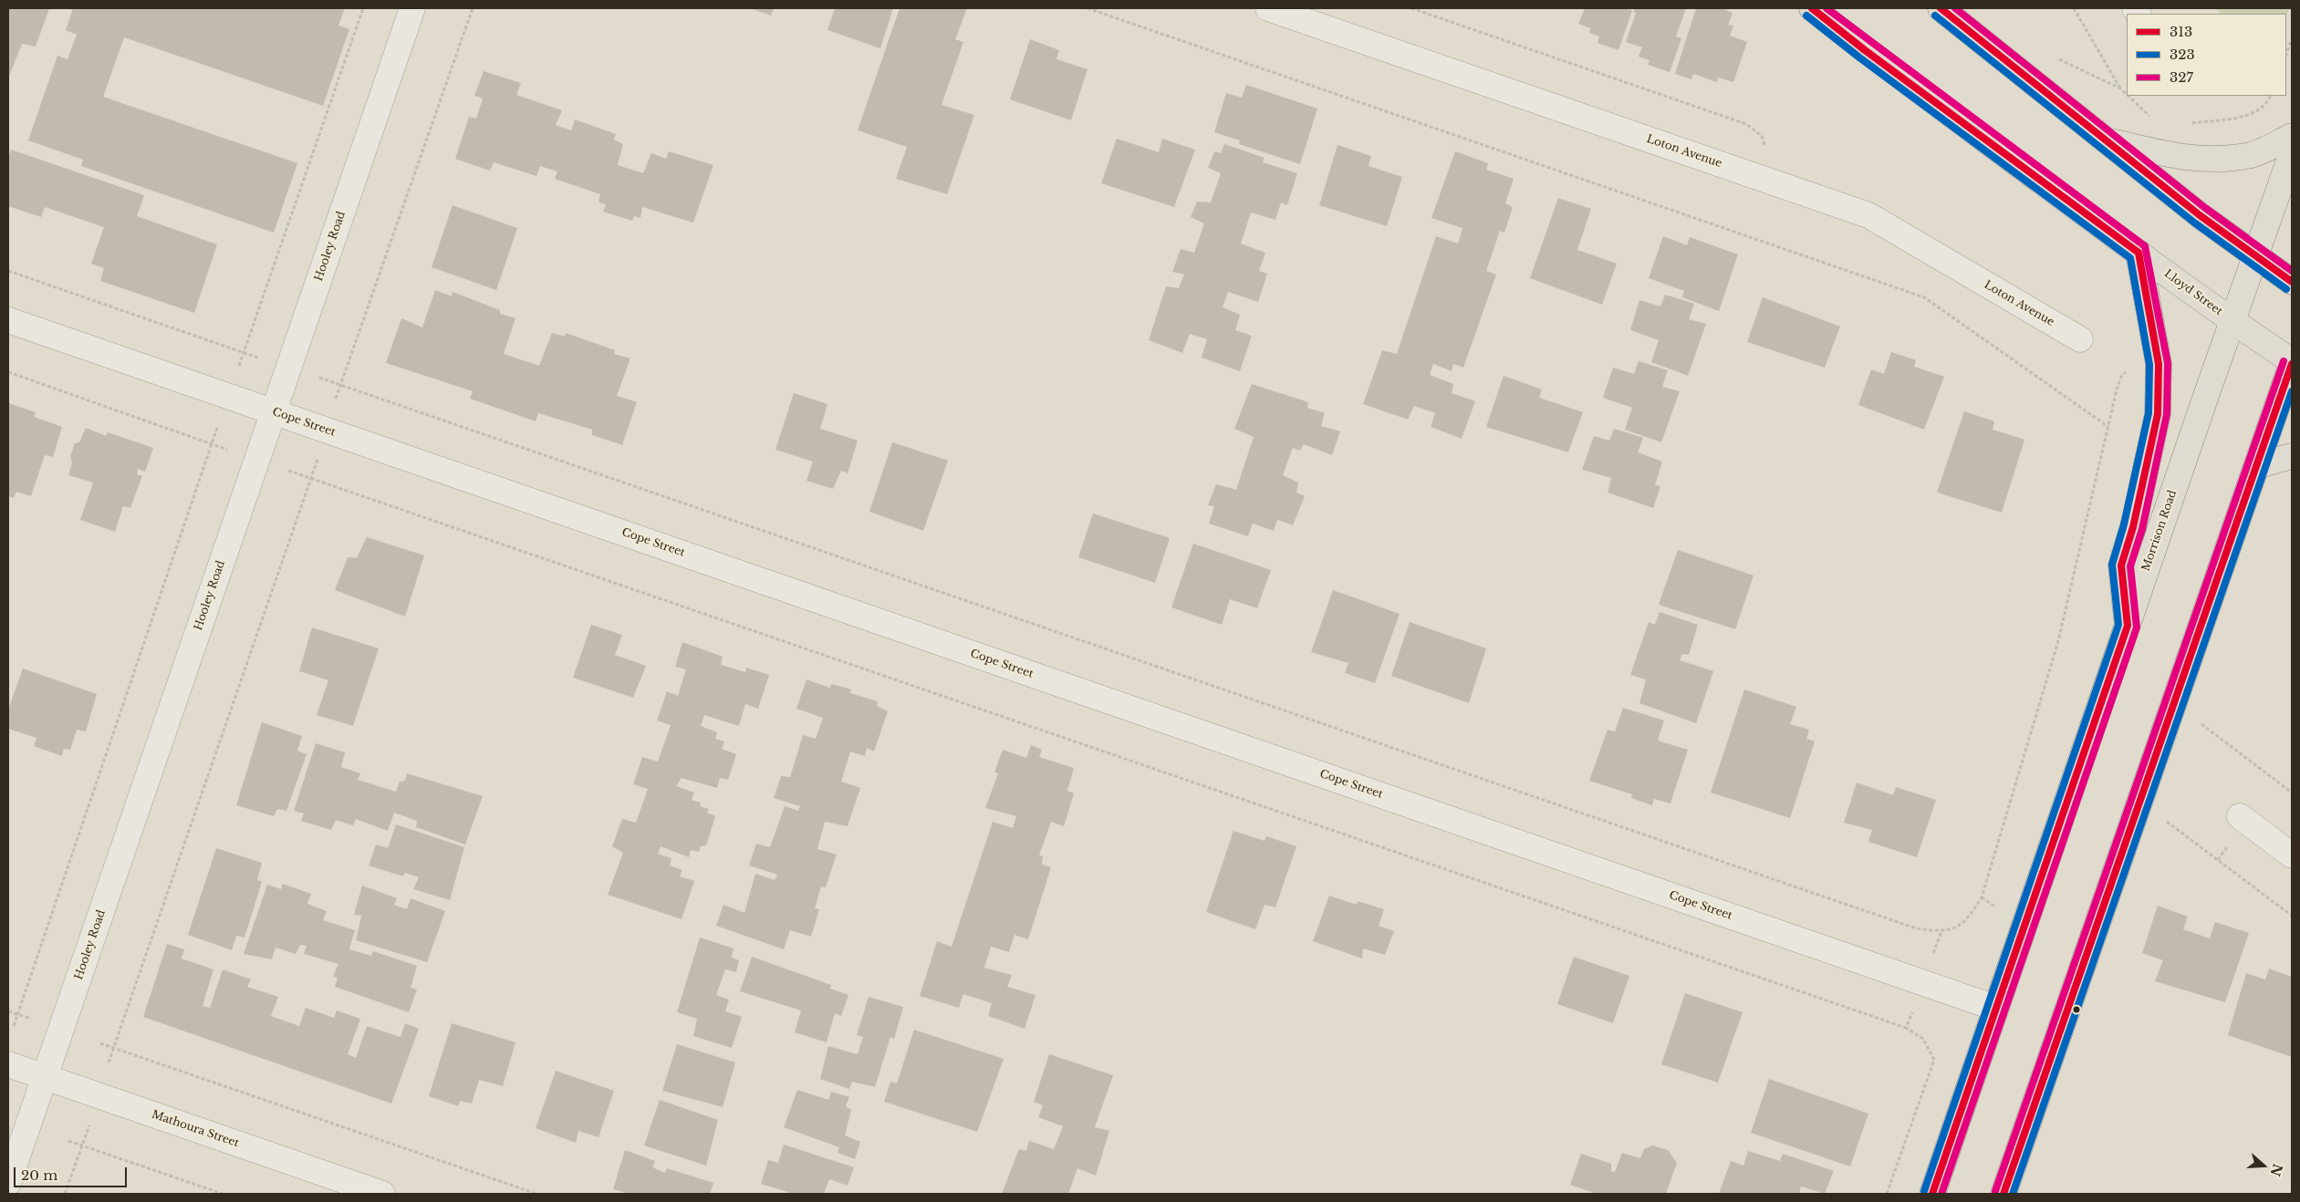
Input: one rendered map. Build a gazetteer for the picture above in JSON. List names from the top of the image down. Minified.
{"streets":{"main road":["Lloyd Street","Morrison Road"],"street":["Loton Avenue","Hooley Road","Cope Street","Mathoura Street"]},"crossings":[["Hooley Road","Cope Street"],["Hooley Road","Mathoura Street"],["Lloyd Street","Morrison Road"],["Cope Street","Morrison Road"]],"lines":["transit line 313","transit line 327","transit line 323"],"legend":["313","323","327"],"scale_bar":"20 m","north":"right"}
